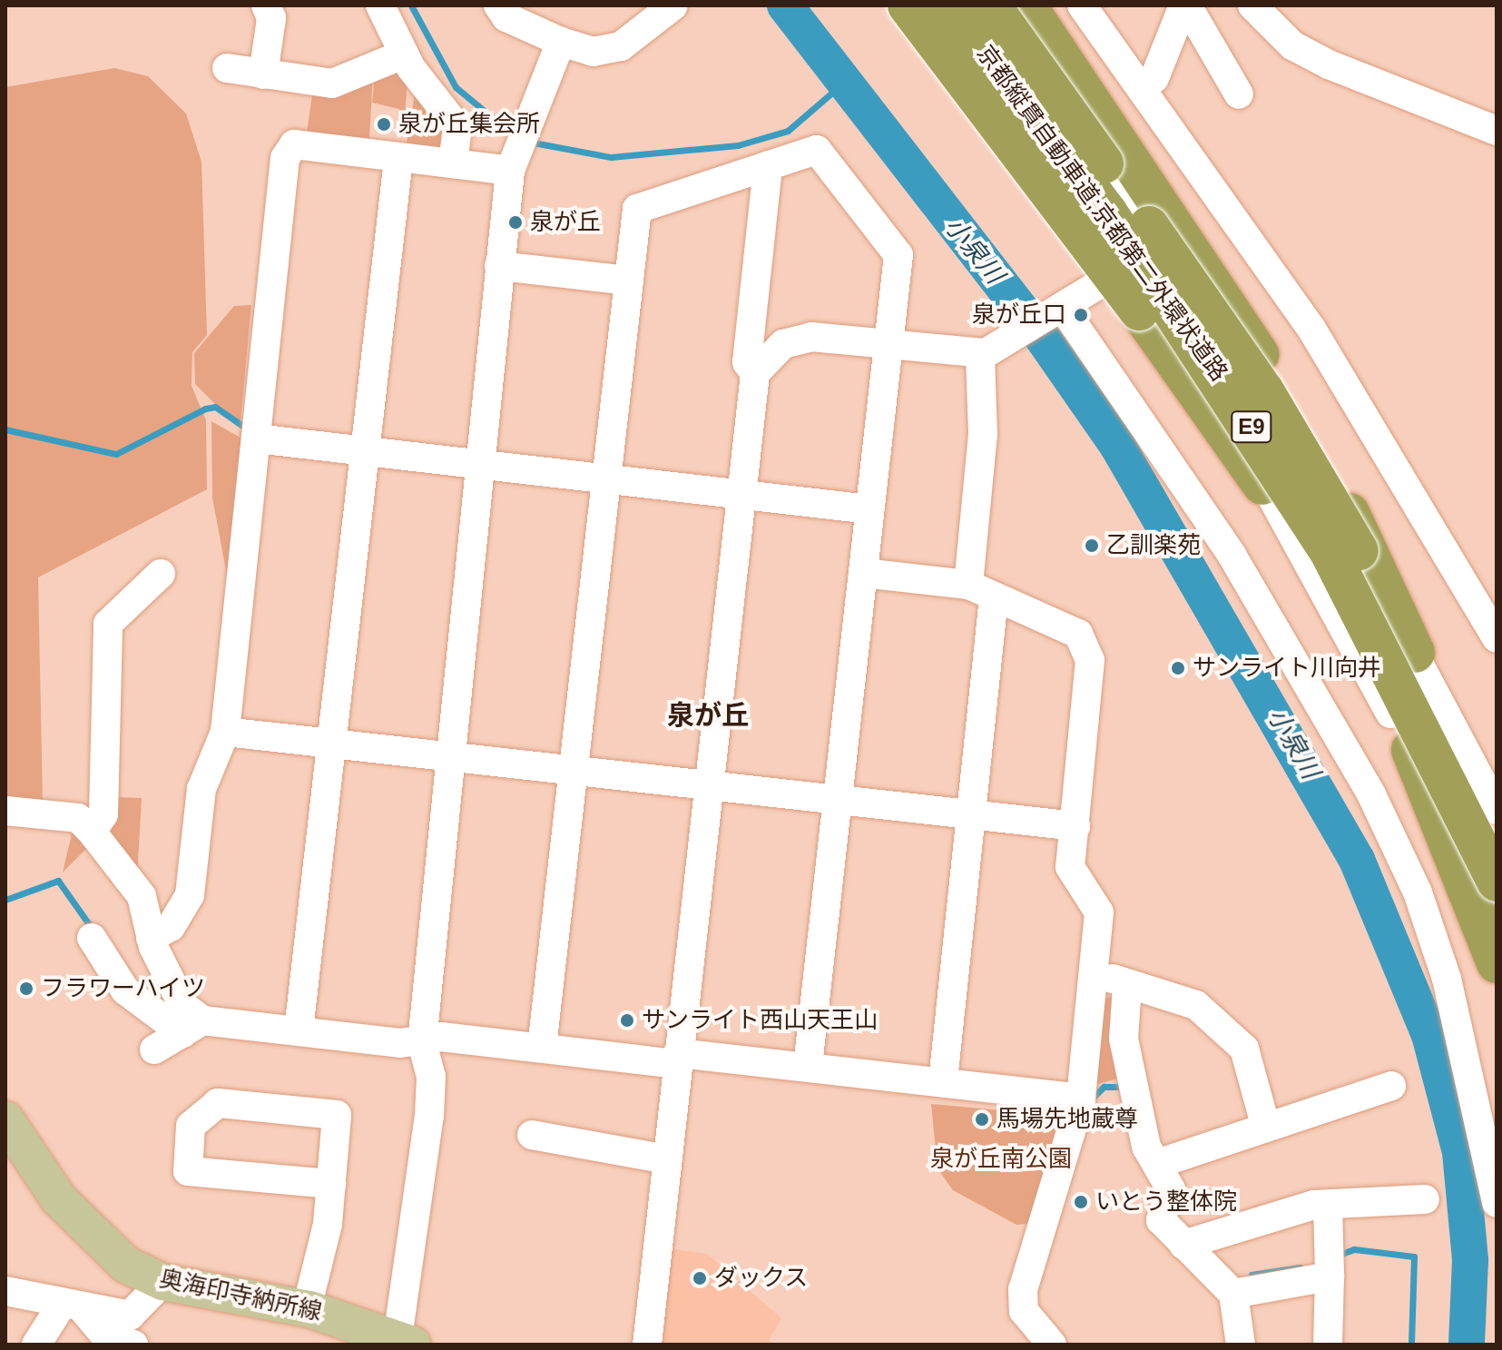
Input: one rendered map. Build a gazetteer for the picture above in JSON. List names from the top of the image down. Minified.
{"streets":{"highway":["京都縦貫自動車道;京都第二外環状道路","E9"],"main road":["奥海印寺納所線"]},"districts":["泉が丘"],"water":["小泉川"],"parks":["泉が丘南公園"],"places":["泉が丘集会所","泉が丘","泉が丘口","乙訓楽苑","サンライト川向井","フラワーハイツ","サンライト西山天王山","馬場先地蔵尊","いとう整体院","ダックス"]}
